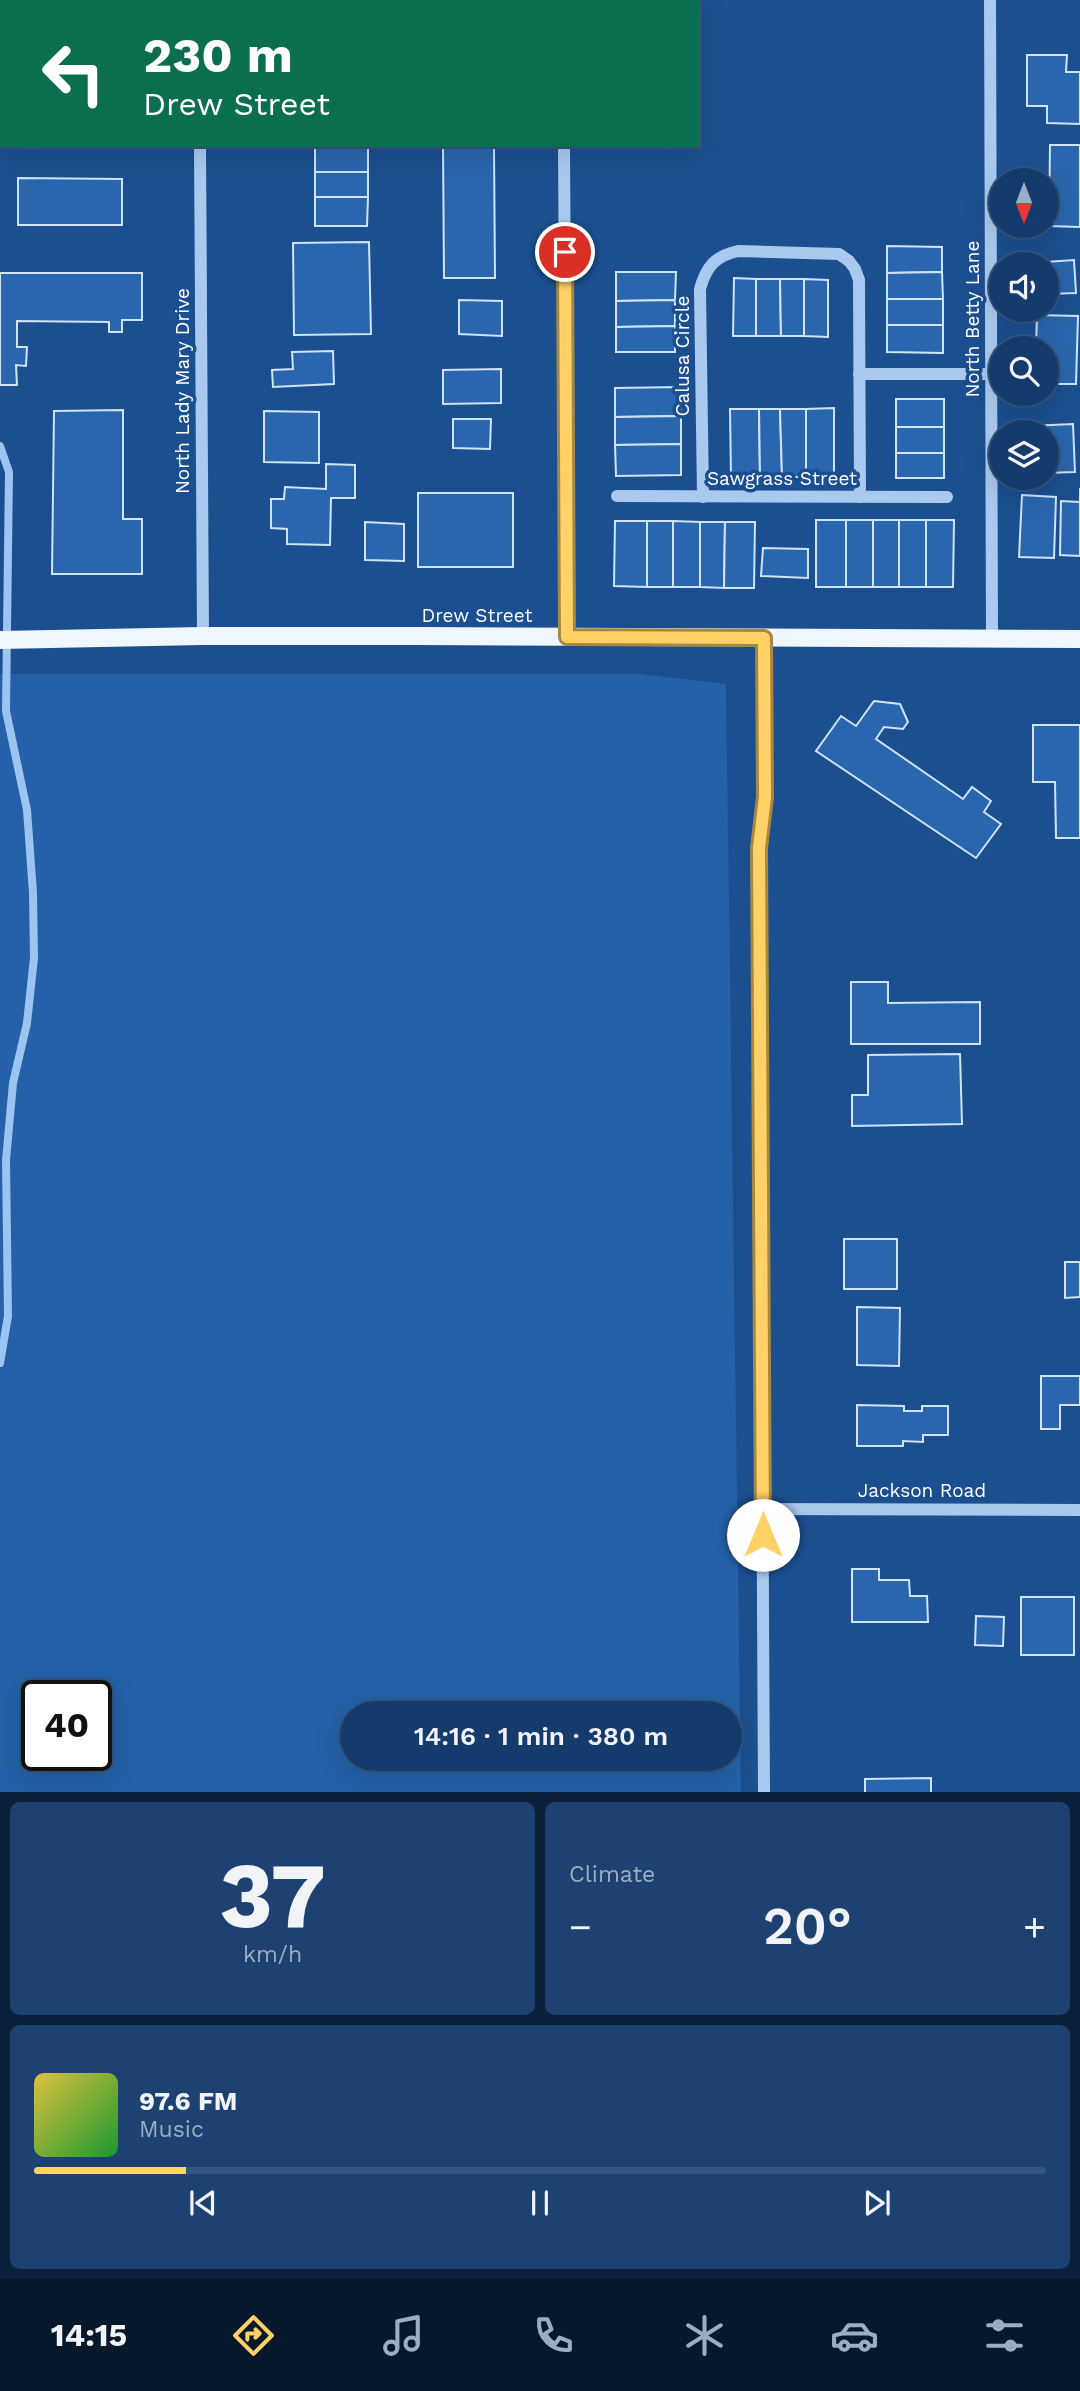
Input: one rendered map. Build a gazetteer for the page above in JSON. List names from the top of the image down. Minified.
{"streets":{"main road":["Drew Street"],"street":["North Betty Lane","Calusa Circle","North Lady Mary Drive","Sawgrass Street","Jackson Road"]},"crossings":[["North Betty Lane","Drew Street"],["Calusa Circle","Sawgrass Street"],["North Lady Mary Drive","Drew Street"]],"north":"bottom","page":{"turn":["230 m","Drew Street"],"limit":"40","trip":"14:16 · 1 min · 380 m","tile":[["37","km/h"],"Climate"],"heat":["−","20°","+"],"song":["97.6 FM","Music"],"tabs":"14:15"}}
